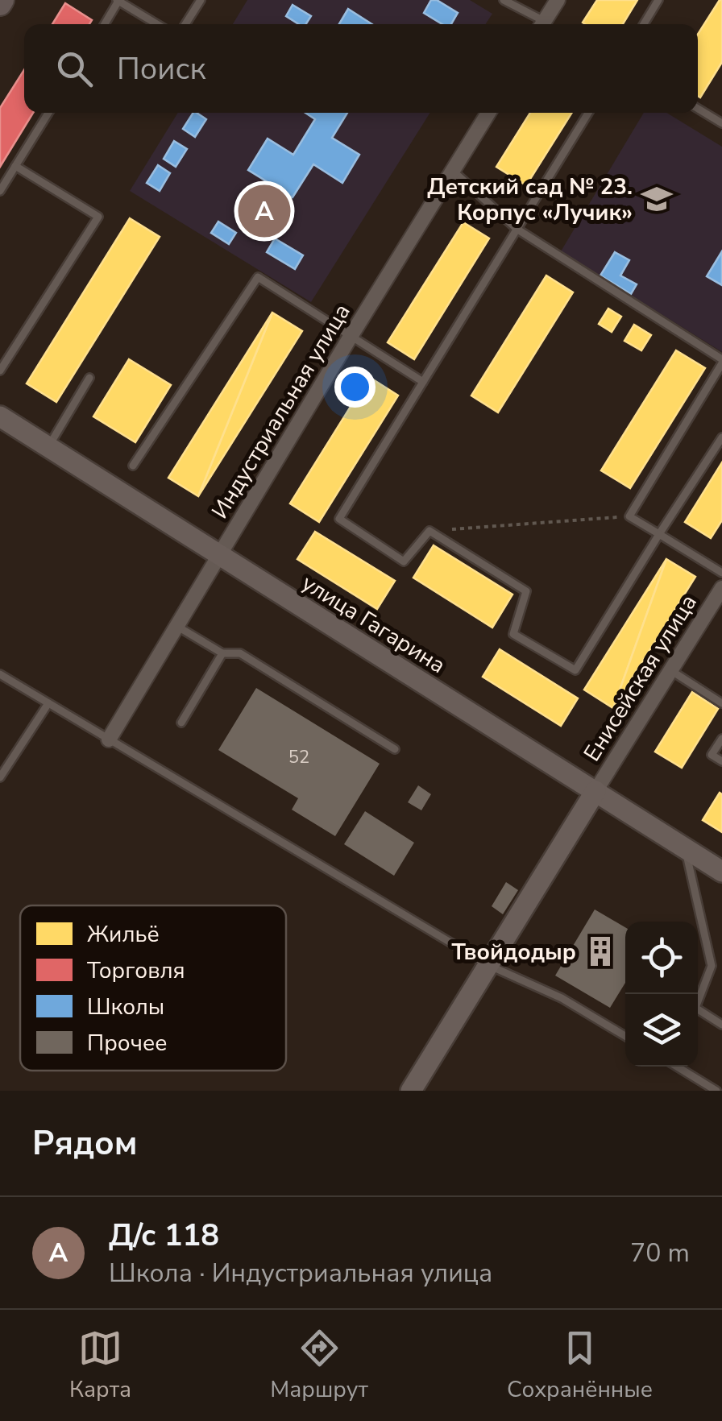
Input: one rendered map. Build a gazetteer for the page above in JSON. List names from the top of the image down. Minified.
{"streets":{"main road":["улица Гагарина"],"street":["Индустриальная улица","Енисейская улица"]},"crossings":[["Индустриальная улица","улица Гагарина"],["улица Гагарина","Енисейская улица"]],"places":{"school or university":["Детский сад № 23. Корпус «Лучик»"],"building":["Твойдодыр"]},"house_numbers":["52"],"legend":["Жильё","Торговля","Школы","Прочее"],"page":{"search":"Поиск","pins":"A","heading":"Рядом","list":[{"mark":"A","name":"Д/с 118","note":"Школа · Индустриальная улица","value":"70 m"}],"nav":["Карта","Маршрут","Сохранённые"]}}
